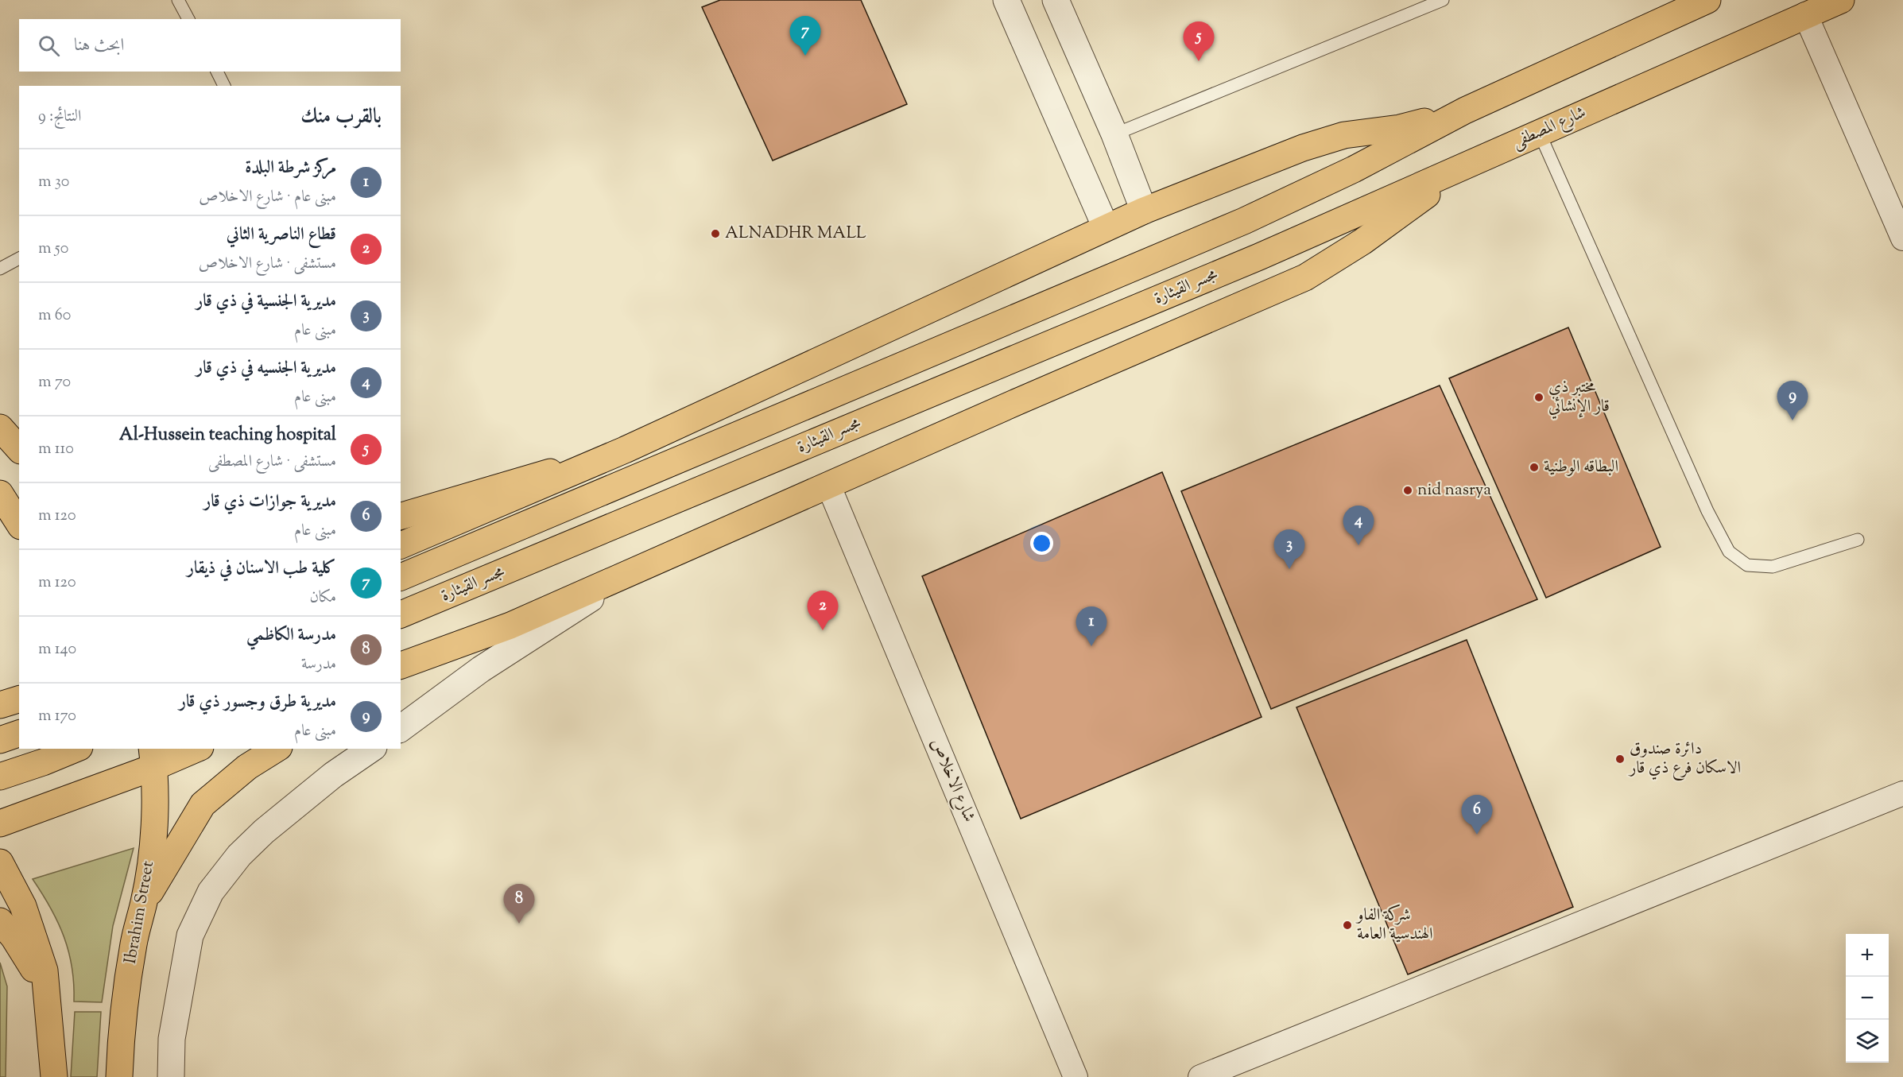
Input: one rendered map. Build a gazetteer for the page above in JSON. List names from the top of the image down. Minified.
{"streets":{"main road":["شارع المصطفى","مجسر القيثارة","Ibrahim Street"],"street":["شارع الاخلاص"]},"crossings":[["شارع المصطفى","مجسر القيثارة"]],"places":["ALNADHR MALL","مختبر ذي قار الإنشائي","البطاقه الوطنية","nid nasrya","دائرة صندوق الاسكان فرع ذي قار","شركة الفاو الهندسية العامة"],"page":{"pins":["7","5","9","4","3","2","1","6","8"],"search":"ابحث هنا","heading":["بالقرب منك","النتائج: 9"],"list":[{"mark":"1","name":"مركز شرطة البلدة","note":"مبنى عام · شارع الاخلاص","value":"30 m"},{"mark":"2","name":"قطاع الناصرية الثاني","note":"مستشفى · شارع الاخلاص","value":"50 m"},{"mark":"3","name":"مديرية الجنسية في ذي قار","note":"مبنى عام","value":"60 m"},{"mark":"4","name":"مديرية الجنسيه في ذي قار","note":"مبنى عام","value":"70 m"},{"mark":"5","name":"Al-Hussein teaching hospital","note":"مستشفى · شارع المصطفى","value":"110 m"},{"mark":"6","name":"مديرية جوازات ذي قار","note":"مبنى عام","value":"120 m"},{"mark":"7","name":"كلية طب الاسنان في ذيقار","note":"مكان","value":"120 m"},{"mark":"8","name":"مدرسة الكاظمي","note":"مدرسة","value":"140 m"},{"mark":"9","name":"مديرية طرق وجسور ذي قار","note":"مبنى عام","value":"170 m"}],"map_buttons":["+","−"]}}
